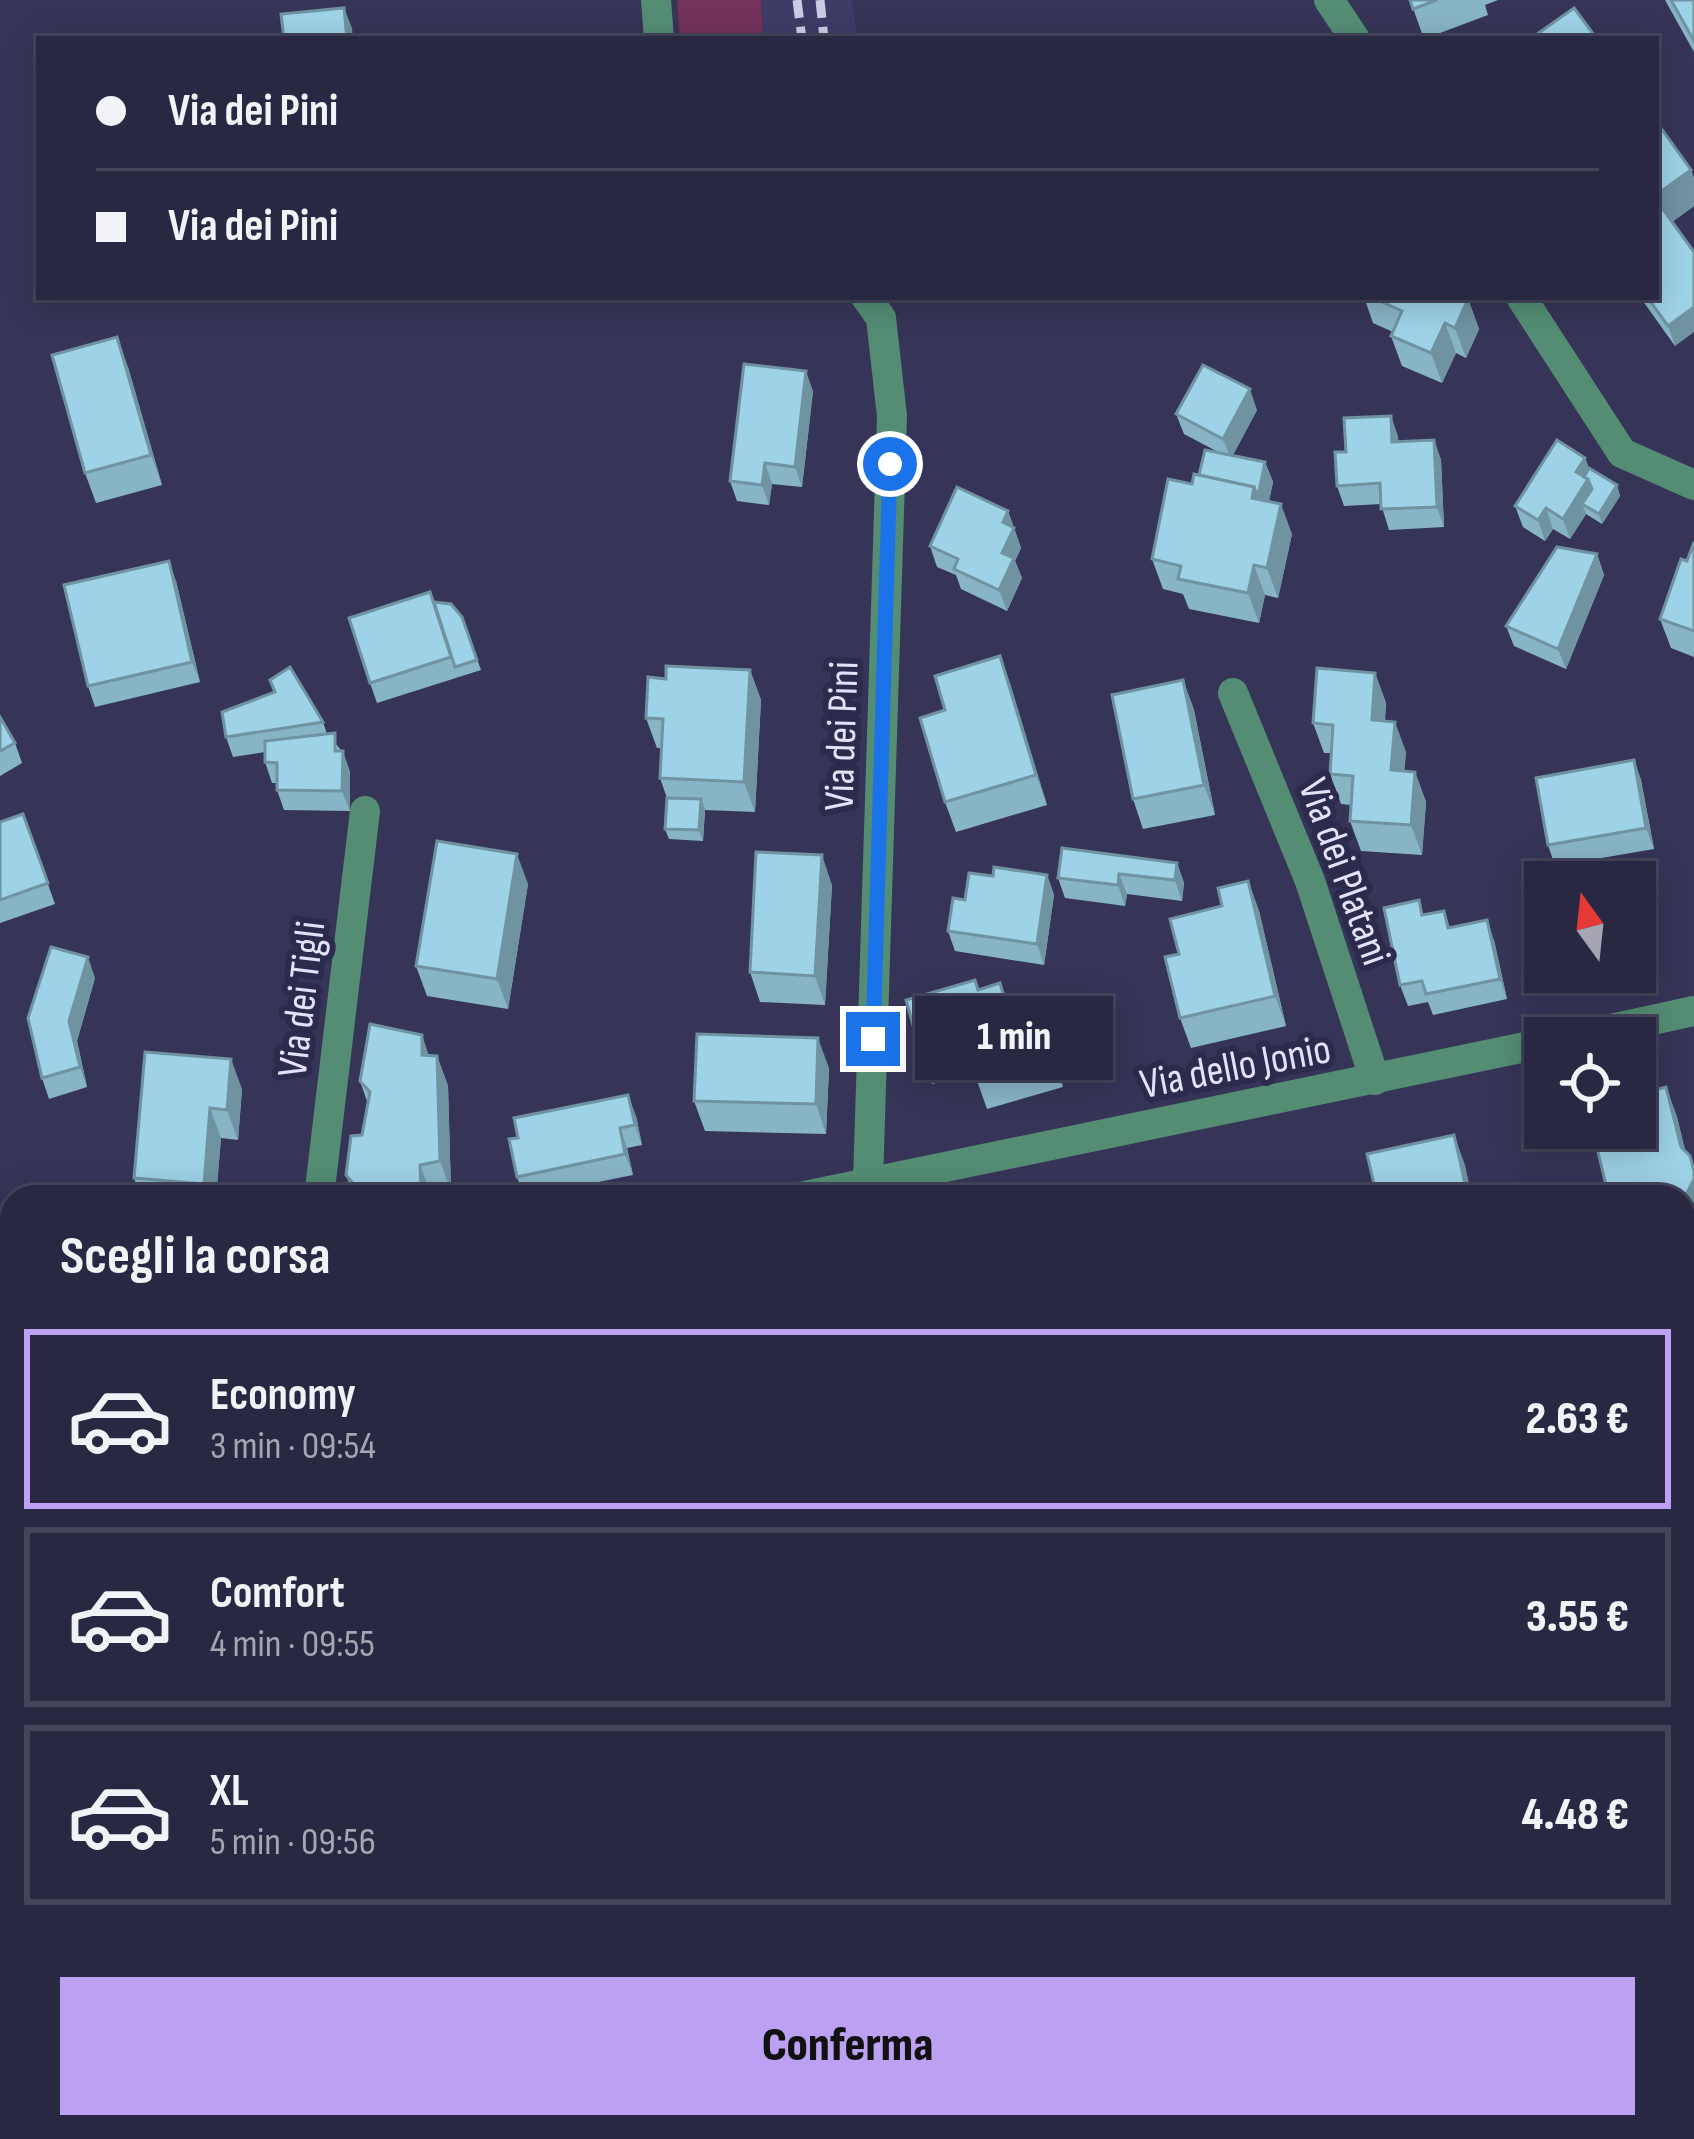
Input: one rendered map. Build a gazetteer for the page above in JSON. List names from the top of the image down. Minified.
{"streets":{"street":["Via dei Pini","Via dei Platani","Via dei Tigli","Via dello Jonio"]},"crossings":[["Via dei Pini","Via dello Jonio"],["Via dei Platani","Via dello Jonio"]],"north":"top","page":{"banner":["Via dei Pini","Via dei Pini"],"bubble":"1 min","heading":"Scegli la corsa","list":[{"name":"Economy","note":"3 min · 09:54","value":"2.63 €"},{"name":"Comfort","note":"4 min · 09:55","value":"3.55 €"},{"name":"XL","note":"5 min · 09:56","value":"4.48 €"}],"buttons":"Conferma"}}
